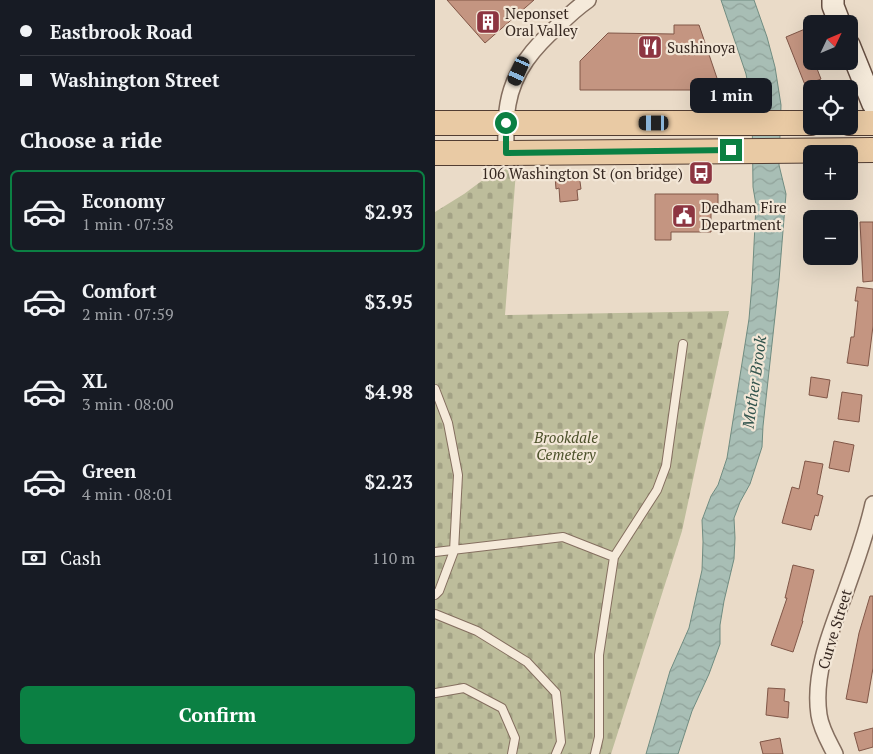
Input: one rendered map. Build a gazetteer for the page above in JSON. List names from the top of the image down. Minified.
{"streets":{"street":["Curve Street"]},"water":["Mother Brook"],"parks":["Brookdale Cemetery"],"places":{"building":["Neponset Oral Valley"],"restaurant":["Sushinoya"],"bus stop":["106 Washington St (on bridge)"],"public building":["Dedham Fire Department"]},"north":"top right","page":{"banner":["Eastbrook Road","Washington Street"],"map_buttons":["+","−"],"bubble":"1 min","heading":"Choose a ride","list":[{"name":"Economy","note":"1 min · 07:58","value":"$2.93"},{"name":"Comfort","note":"2 min · 07:59","value":"$3.95"},{"name":"XL","note":"3 min · 08:00","value":"$4.98"},{"name":"Green","note":"4 min · 08:01","value":"$2.23"}],"pay":["Cash","110 m"],"buttons":"Confirm"}}
